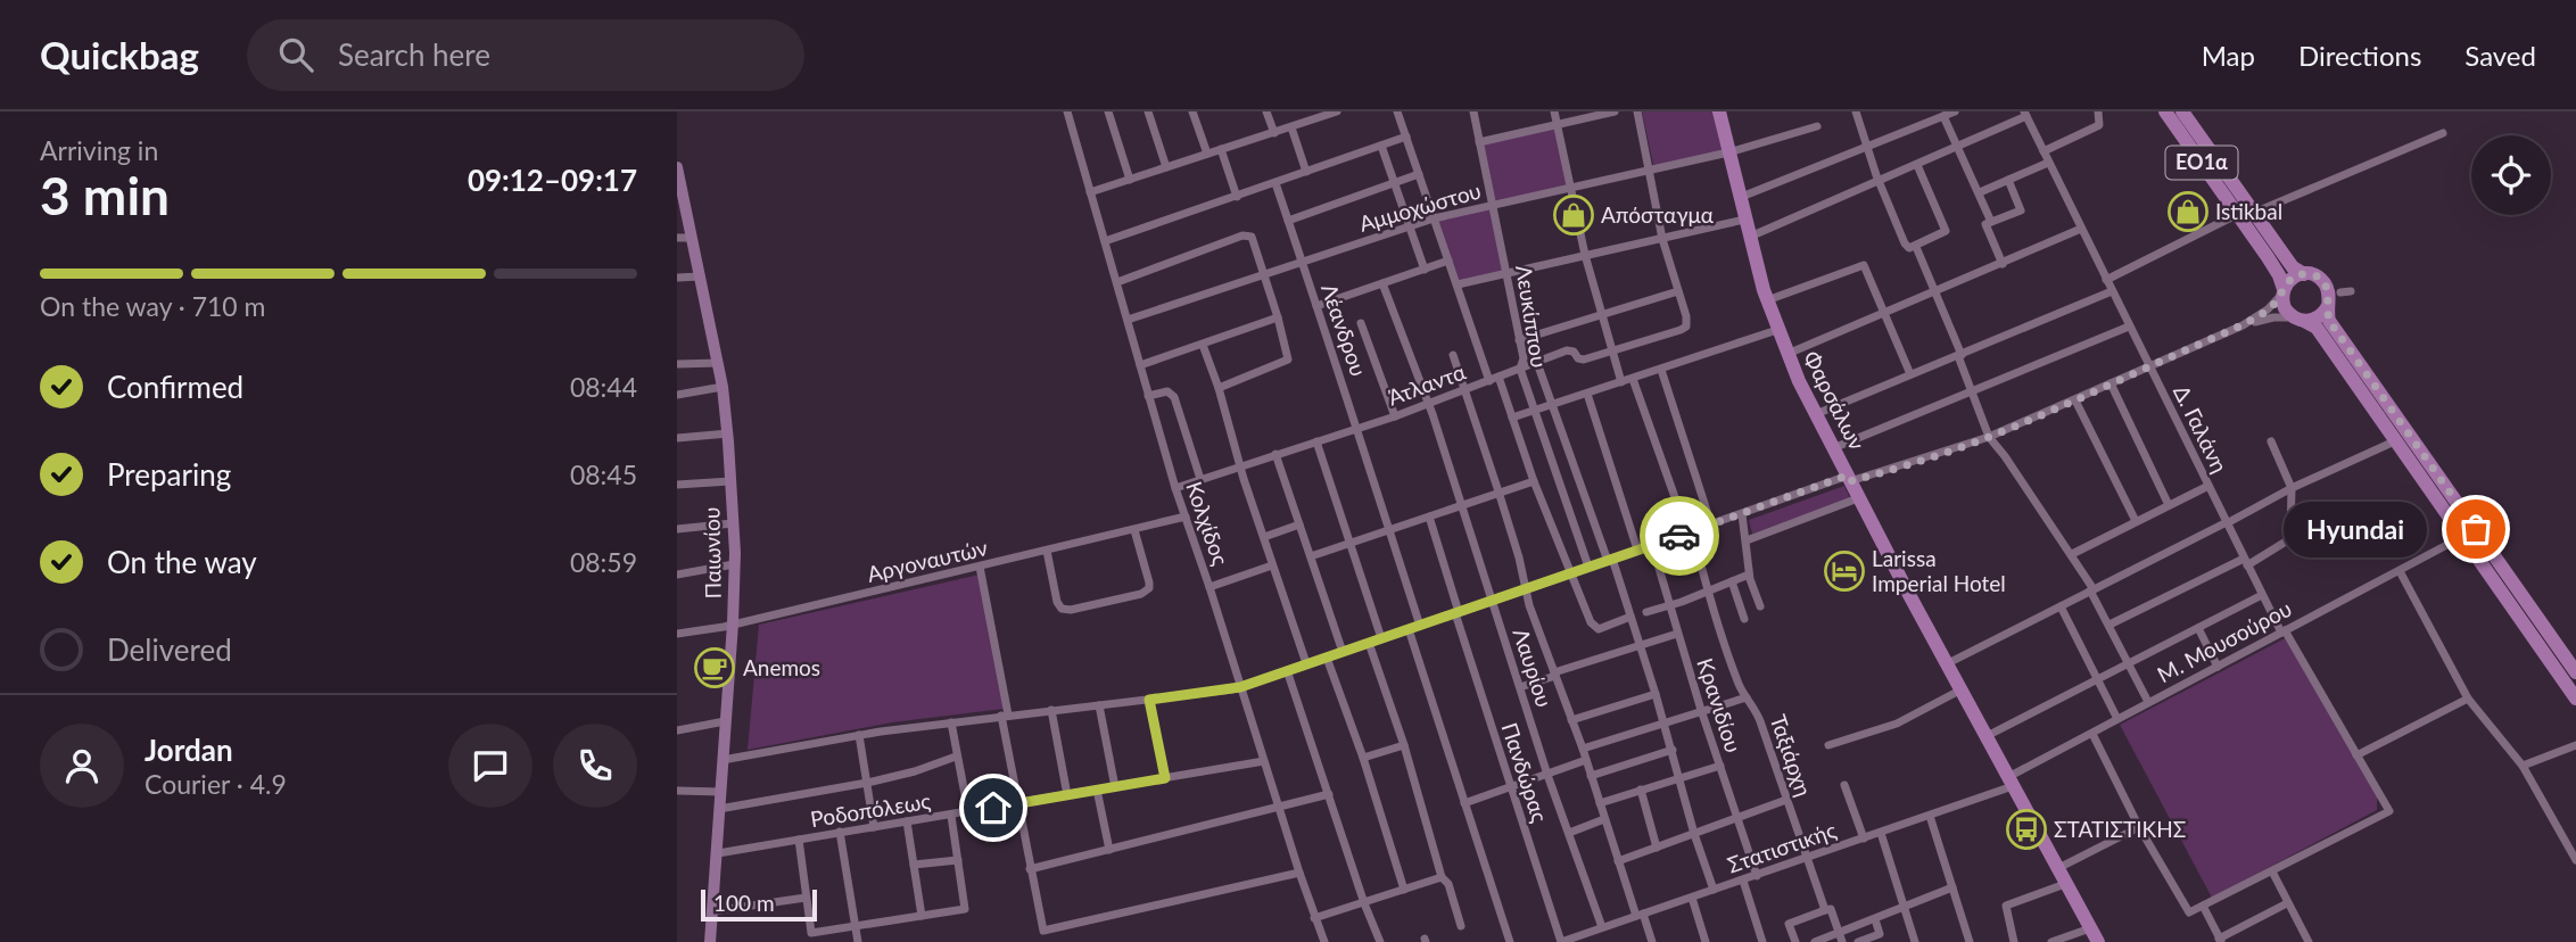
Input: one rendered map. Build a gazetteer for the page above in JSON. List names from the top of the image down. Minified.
{"streets":{"main road":["ΕΟ1α","Φαρσάλων"],"street":["Αμμοχώστου","Λευκίππου","Λέανδρου","Άτλαντα","Δ. Γαλάνη","Κολχίδος","Παιωνίου","Αργοναυτών","Μ. Μουσούρου","Λαυρίου","Κρανιδίου","Ταξιάρχη","Πανδώρας","Ροδοπόλεως","Στατιστικής"]},"crossings":[["Αμμοχώστου","Λευκίππου"],["Αμμοχώστου","Λέανδρου"],["Αμμοχώστου","Φαρσάλων"],["Αμμοχώστου","Κολχίδος"],["Λευκίππου","Άτλαντα"],["Λέανδρου","Άτλαντα"],["Άτλαντα","Κολχίδος"],["Άτλαντα","Λαυρίου"],["Φαρσάλων","Μ. Μουσούρου"],["Φαρσάλων","Στατιστικής"],["Δ. Γαλάνη","Μ. Μουσούρου"],["Κολχίδος","Αργοναυτών"],["Κολχίδος","Ροδοπόλεως"],["Παιωνίου","Αργοναυτών"],["Παιωνίου","Ροδοπόλεως"],["Μ. Μουσούρου","Στατιστικής"],["Λαυρίου","Στατιστικής"],["Κρανιδίου","Στατιστικής"],["Ταξιάρχη","Στατιστικής"],["Πανδώρας","Στατιστικής"]],"places":{"shop":["Istikbal","Απόσταγμα"],"other":["Hyundai"],"hotel":["Larissa Imperial Hotel"],"cafe":["Anemos"],"bus stop":["ΣΤΑΤΙΣΤΙΚΗΣ"]},"scale_bar":"100 m","page":{"header":"Quickbag","search":"Search here","nav":["Map","Directions","Saved"],"heading":["3 min","Arriving in","09:12–09:17"],"panel":["Jordan","Courier · 4.9"],"bar":"On the way · 710 m","list":[["Confirmed","08:44"],["Preparing","08:45"],["On the way","08:59"],"Delivered"],"bubble":"Hyundai","scale":"100 m"}}
